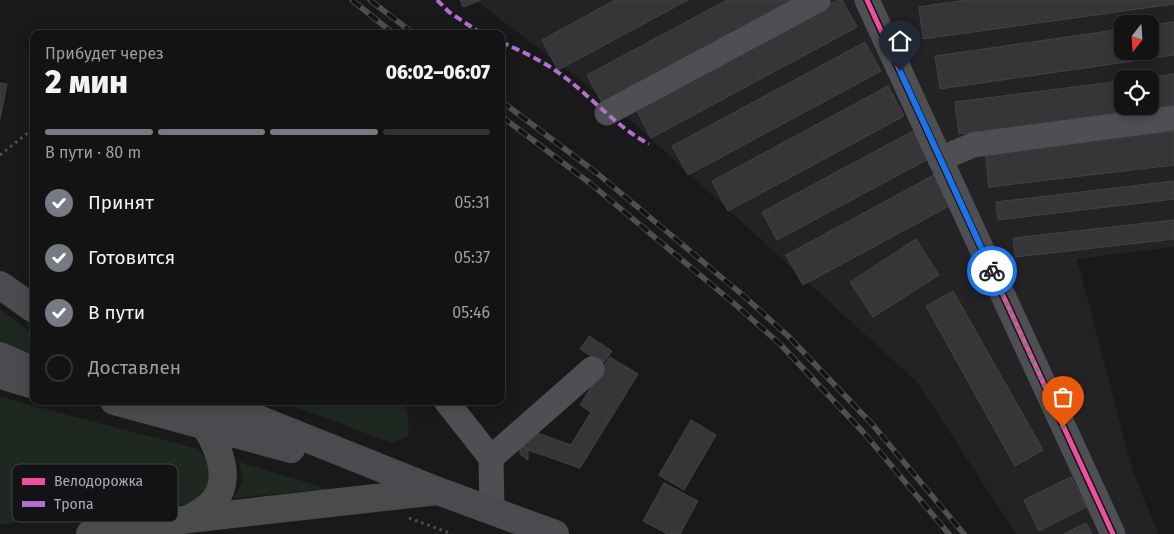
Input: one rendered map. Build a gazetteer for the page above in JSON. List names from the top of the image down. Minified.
{"legend":["Велодорожка","Тропа"],"north":"bottom","page":{"heading":["2 мин","Прибудет через","06:02–06:07"],"bar":"В пути · 80 m","list":[["Принят","05:31"],["Готовится","05:37"],["В пути","05:46"],"Доставлен"]}}
